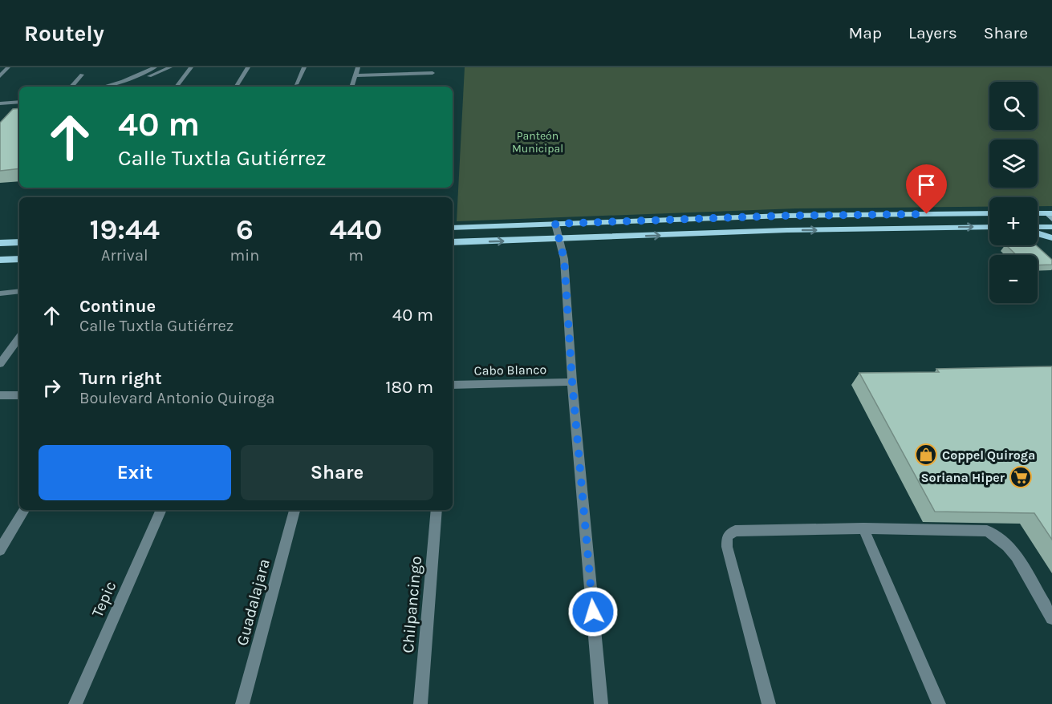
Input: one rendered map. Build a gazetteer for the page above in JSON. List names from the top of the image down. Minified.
{"streets":{"street":["Cabo Blanco","Tepic","Guadalajara","Chilpancingo"]},"parks":["Panteón Municipal"],"places":{"shop":["Coppel Quiroga"],"supermarket":["Soriana Hiper"]},"page":{"header":"Routely","nav":["Map","Layers","Share"],"map_buttons":["+","−"],"turn":["40 m","Calle Tuxtla Gutiérrez"],"eta":["19:44","Arrival","6","min","440","m"],"list":[{"name":"Continue","note":"Calle Tuxtla Gutiérrez","value":"40 m"},{"name":"Turn right","note":"Boulevard Antonio Quiroga","value":"180 m"}],"buttons":["Exit","Share"]}}
